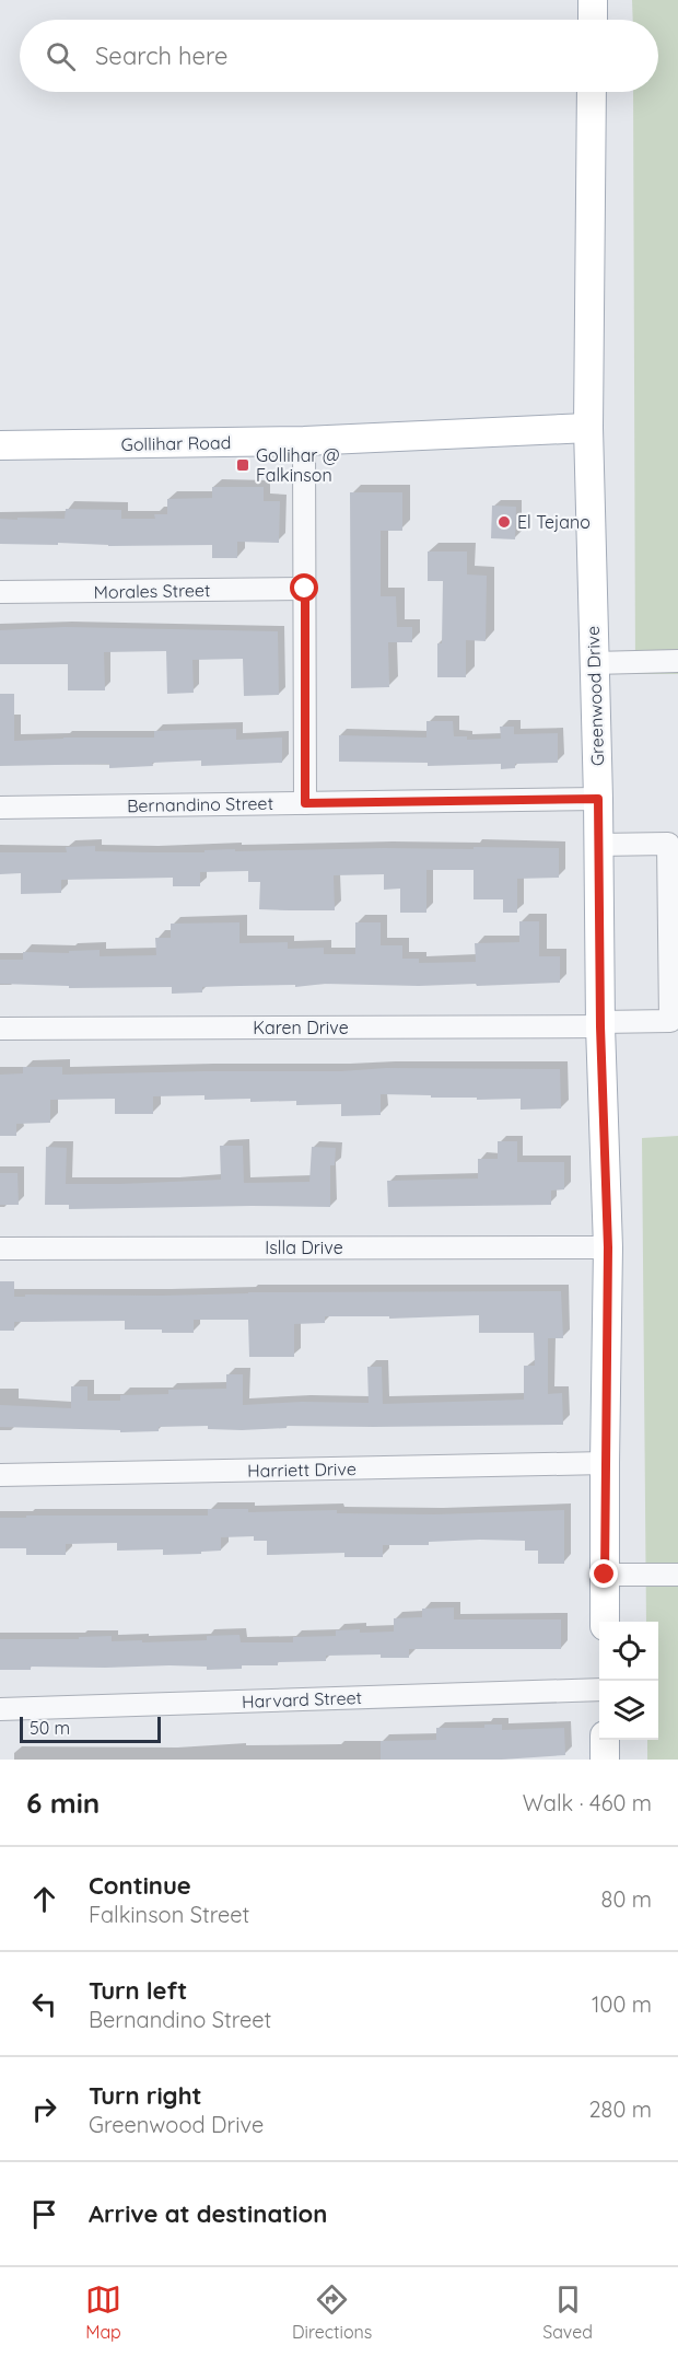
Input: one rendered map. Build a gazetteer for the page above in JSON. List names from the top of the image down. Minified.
{"streets":{"main road":["Gollihar Road","Greenwood Drive"],"street":["Morales Street","Bernandino Street","Karen Drive","Islla Drive","Harriett Drive","Harvard Street"]},"crossings":[["Gollihar Road","Greenwood Drive"],["Greenwood Drive","Bernandino Street"],["Greenwood Drive","Karen Drive"],["Greenwood Drive","Islla Drive"],["Greenwood Drive","Harriett Drive"]],"places":{"transit":["Gollihar @ Falkinson"],"other":["El Tejano"]},"scale_bar":"50 m","page":{"search":"Search here","scale":"50 m","heading":["6 min","Walk · 460 m"],"list":[["Continue","Falkinson Street","80 m"],["Turn left","Bernandino Street","100 m"],["Turn right","Greenwood Drive","280 m"],"Arrive at destination"],"nav":["Map","Directions","Saved"]}}
